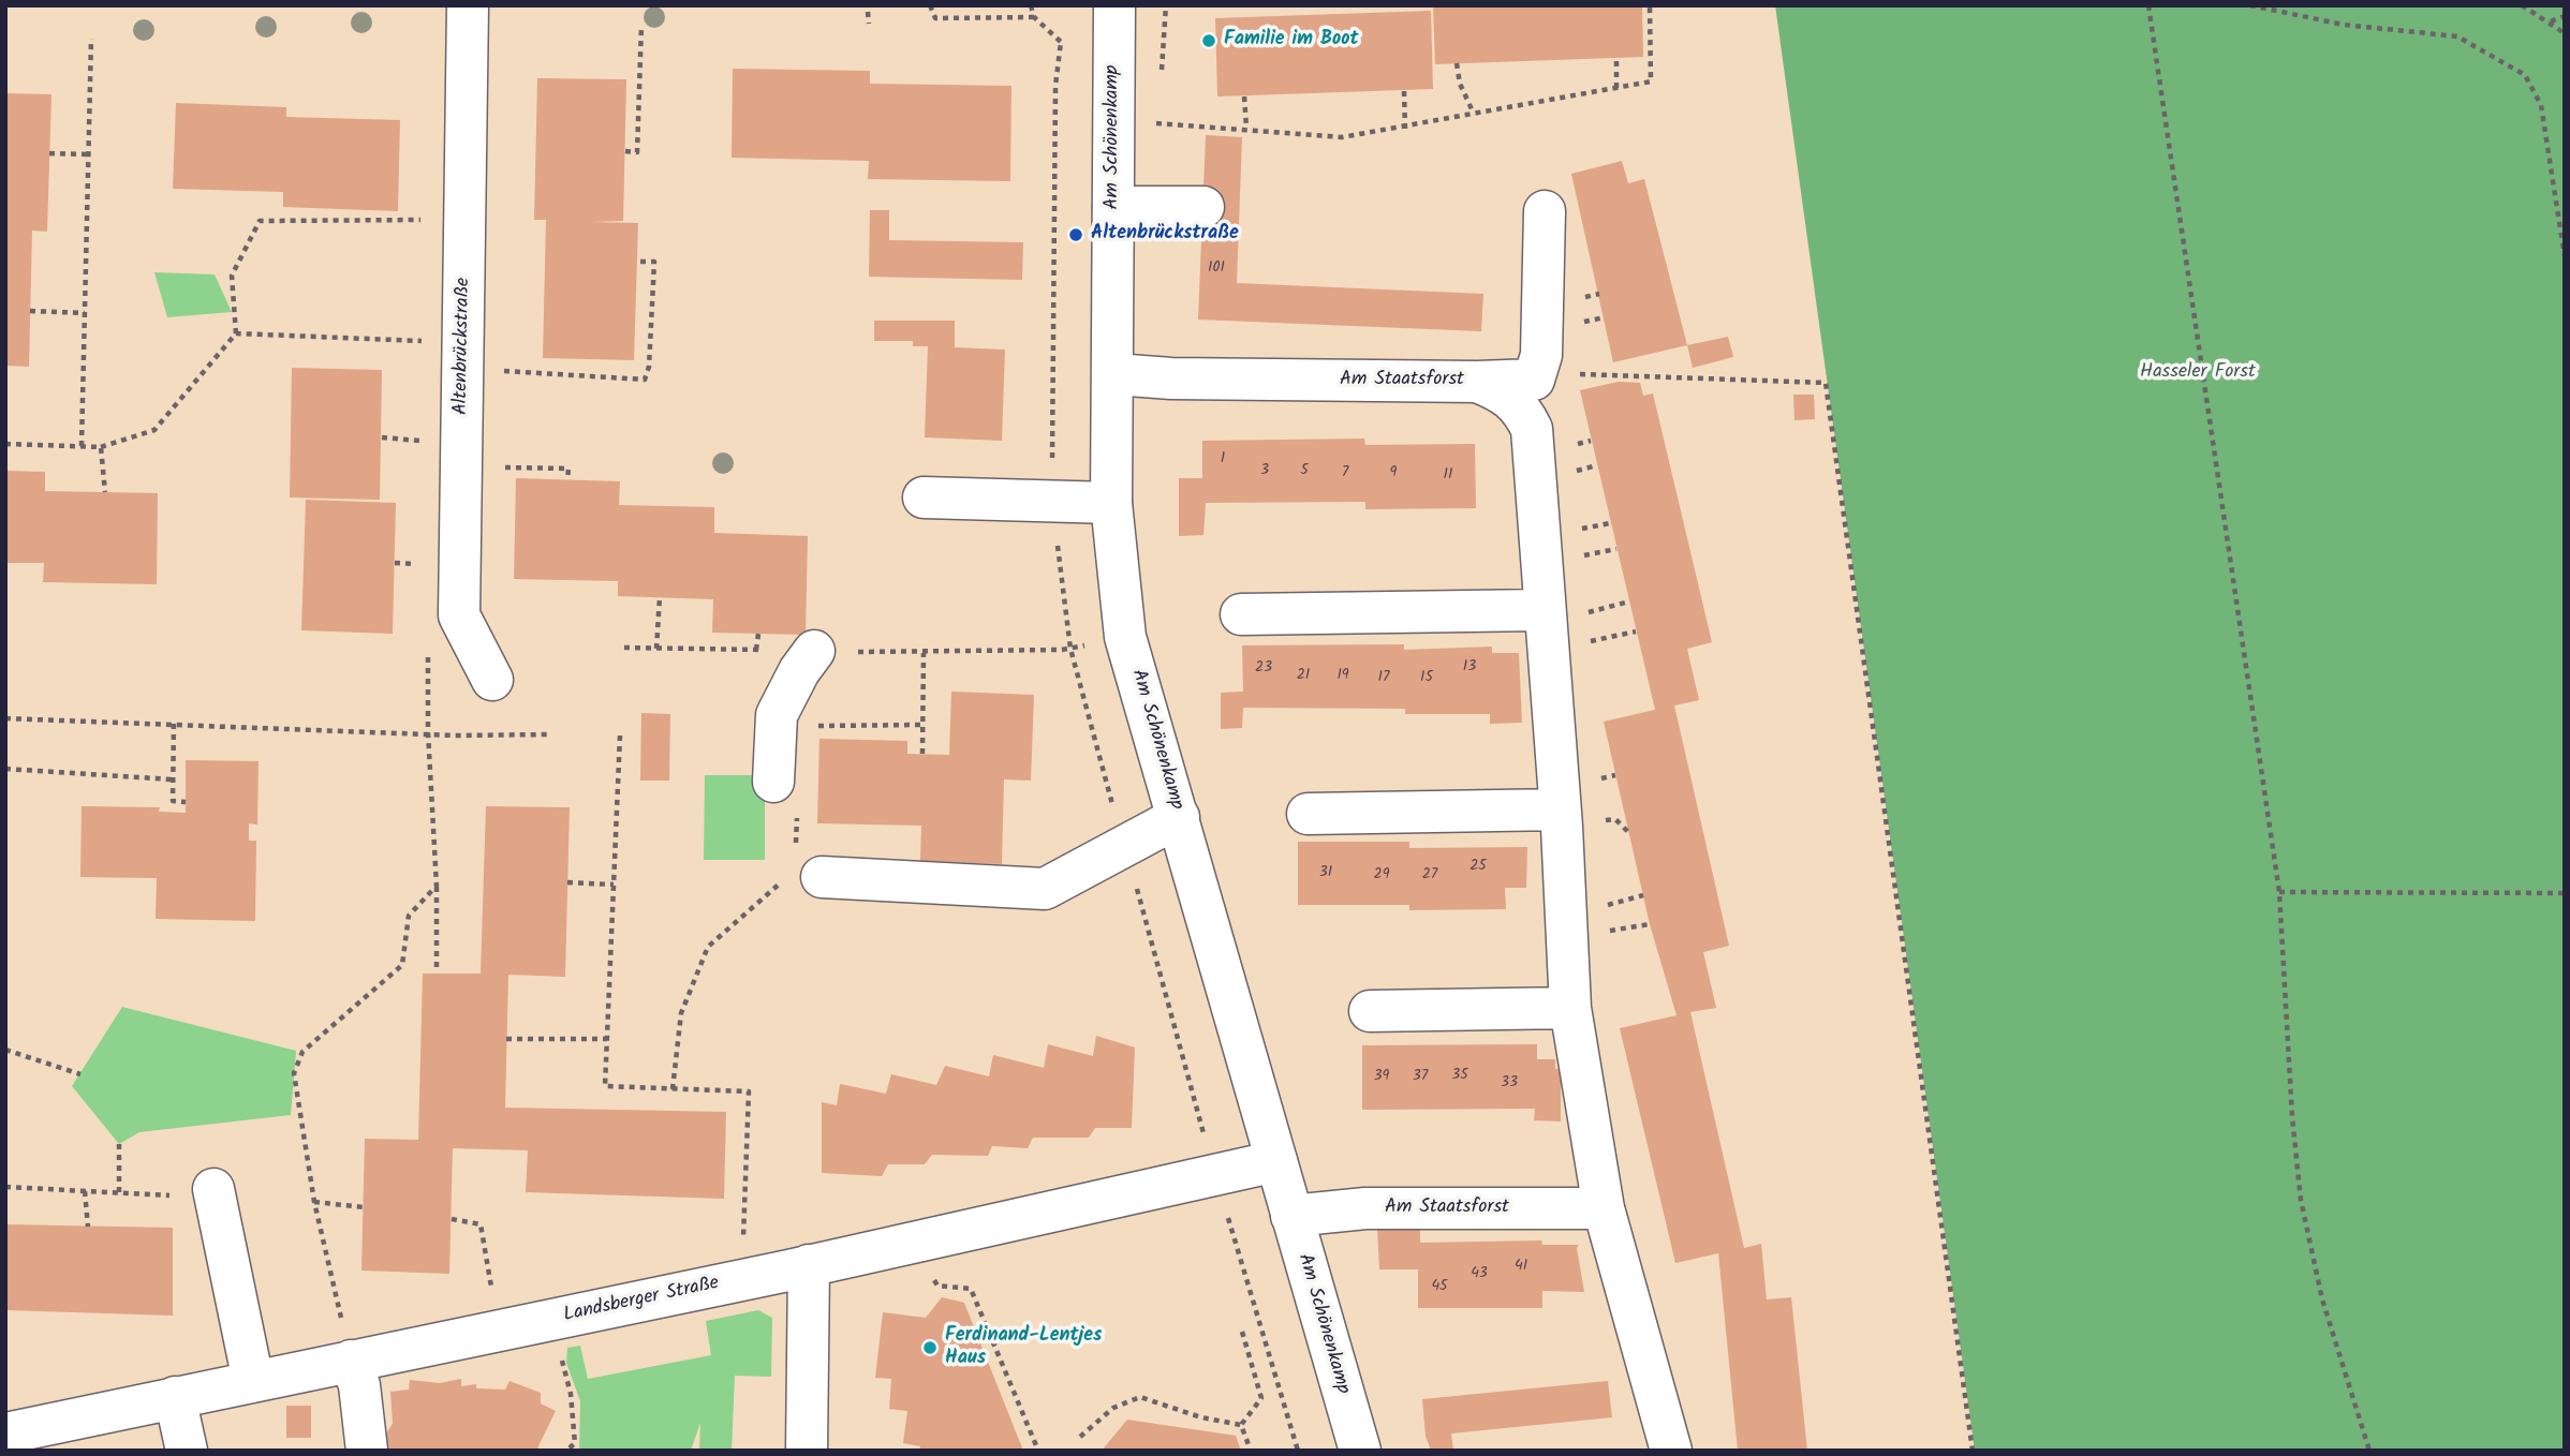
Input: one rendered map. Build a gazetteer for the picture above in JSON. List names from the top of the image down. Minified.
{"streets":{"street":["Am Schönenkamp","Altenbrückstraße","Am Staatsforst","Landsberger Straße"]},"crossings":[["Am Schönenkamp","Am Staatsforst"],["Am Schönenkamp","Landsberger Straße"]],"parks":["Hasseler Forst"],"places":["Familie im Boot","Altenbrückstraße","Ferdinand-Lentjes Haus"],"house_numbers":["101","1","3","5","7","9","11","13","23","21","19","17","15","25","31","29","27","35","39","37","33","41","43","45"]}
